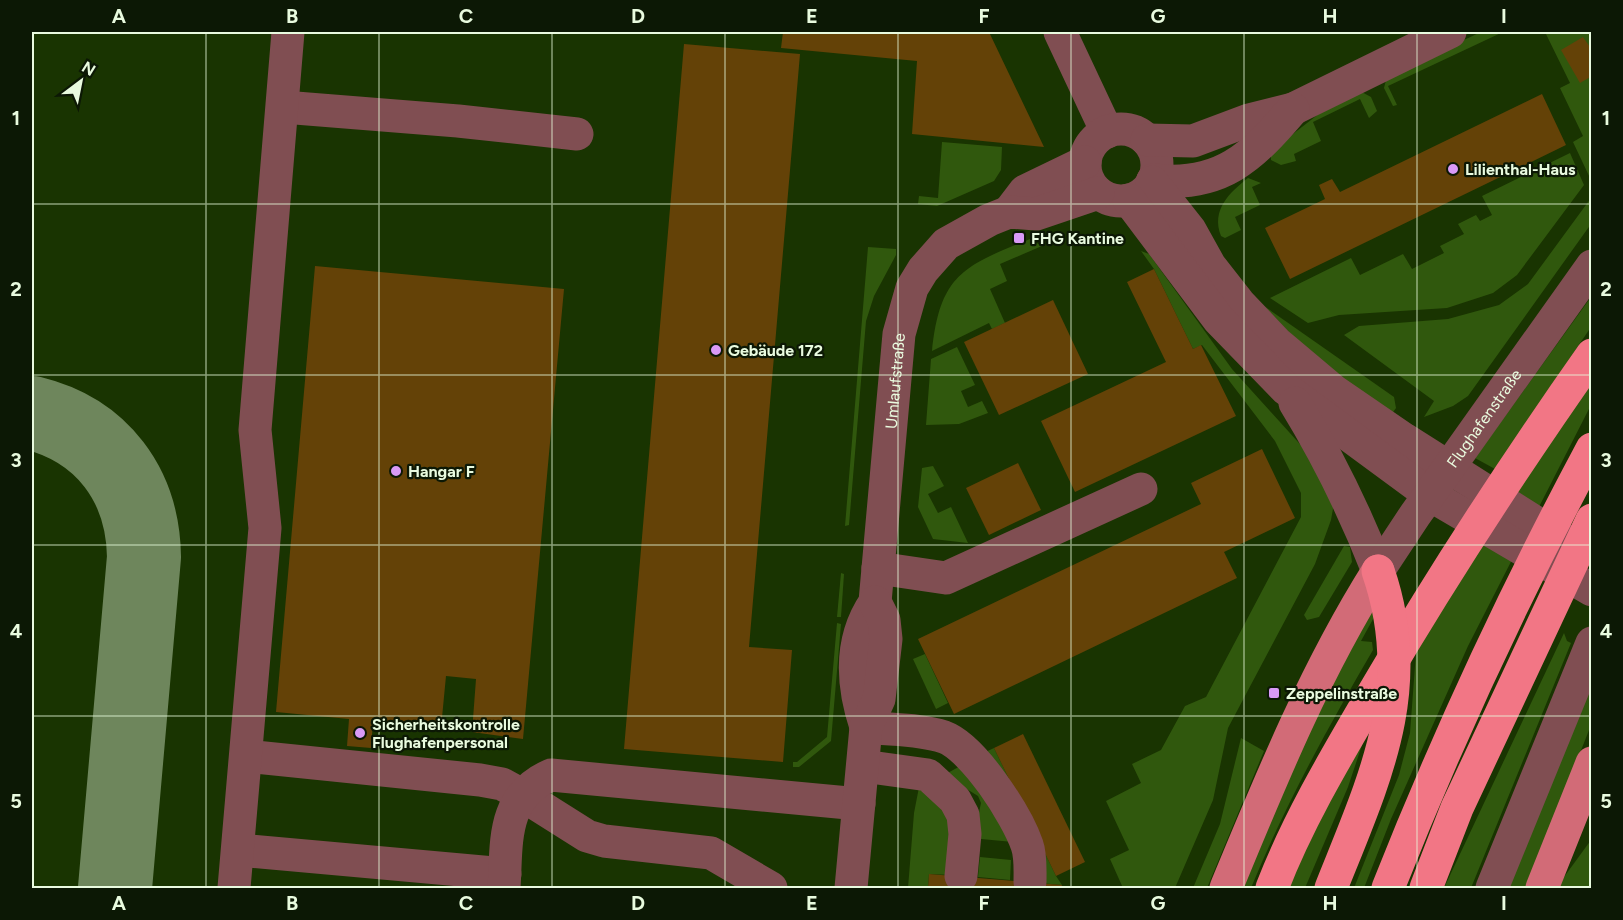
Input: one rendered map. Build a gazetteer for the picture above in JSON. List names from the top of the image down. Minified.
{"streets":{"street":["Umlaufstraße","Flughafenstraße"]},"places":{"other":["Lilienthal-Haus","Gebäude 172","Hangar F","Sicherheitskontrolle Flughafenpersonal"],"transit":["FHG Kantine","Zeppelinstraße"]},"north":"top right","grid":{"columns":["A","B","C","D","E","F","G","H","I"],"rows":["1","2","3","4","5"]}}
